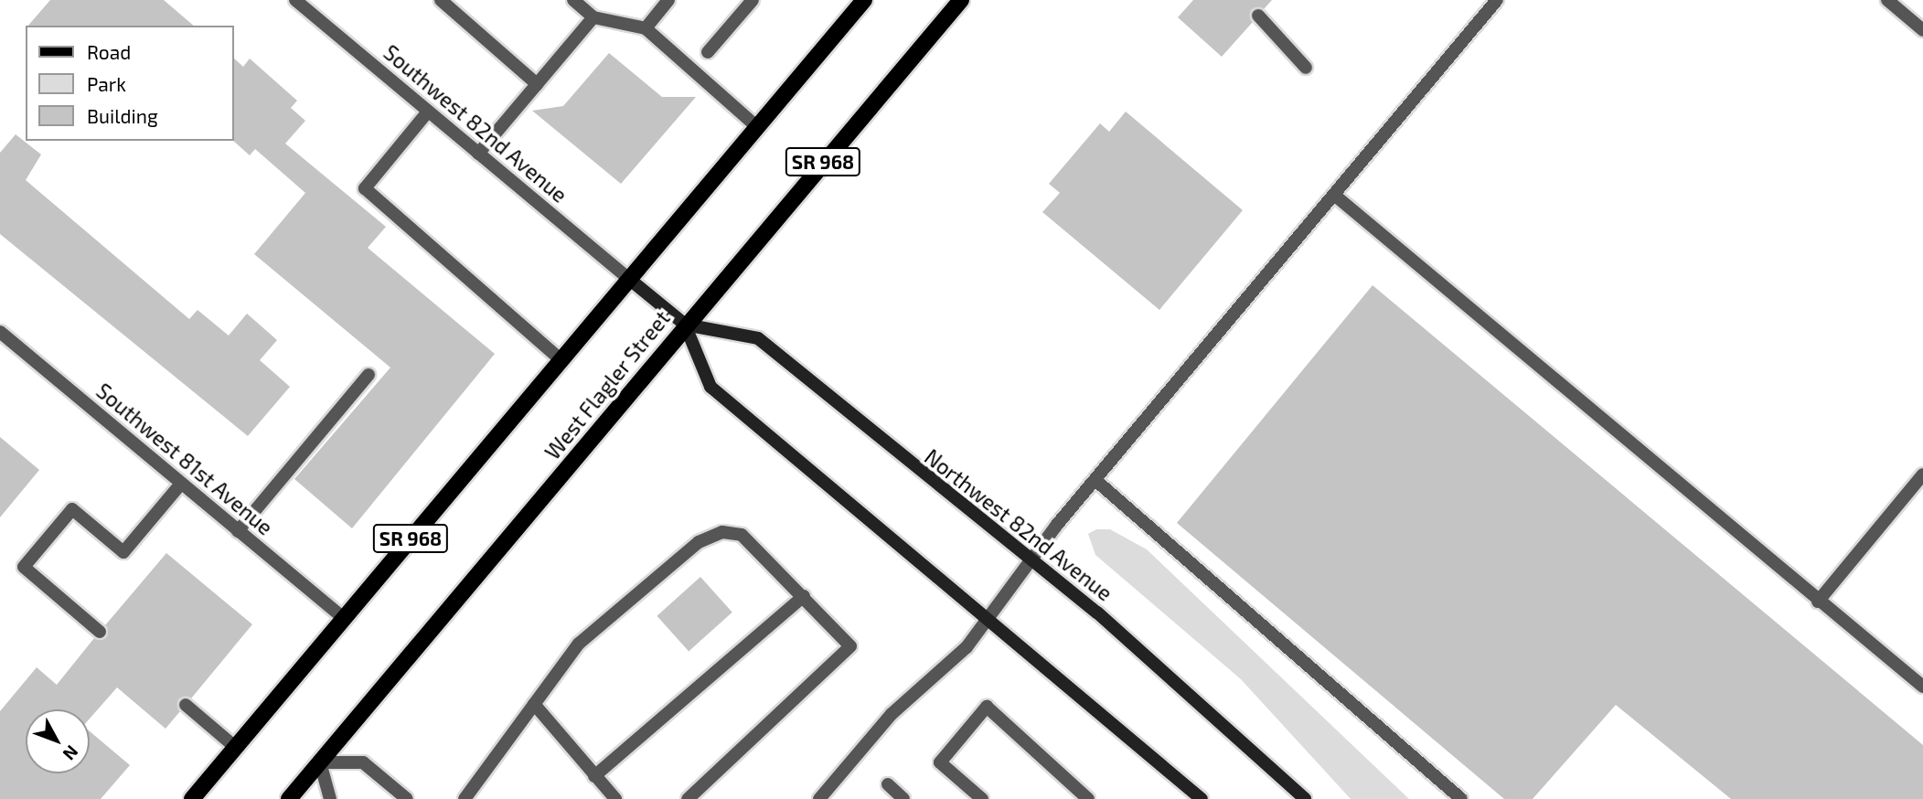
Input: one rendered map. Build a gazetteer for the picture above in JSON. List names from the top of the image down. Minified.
{"streets":{"main road":["SR 968","West Flagler Street"],"street":["Southwest 82nd Avenue","Southwest 81st Avenue","Northwest 82nd Avenue"]},"crossings":[["Southwest 82nd Avenue","SR 968"],["Southwest 82nd Avenue","Northwest 82nd Avenue"],["SR 968","Southwest 81st Avenue"],["SR 968","Northwest 82nd Avenue"],["West Flagler Street","Northwest 82nd Avenue"]],"legend":["Road","Park","Building"],"north":"bottom right"}
